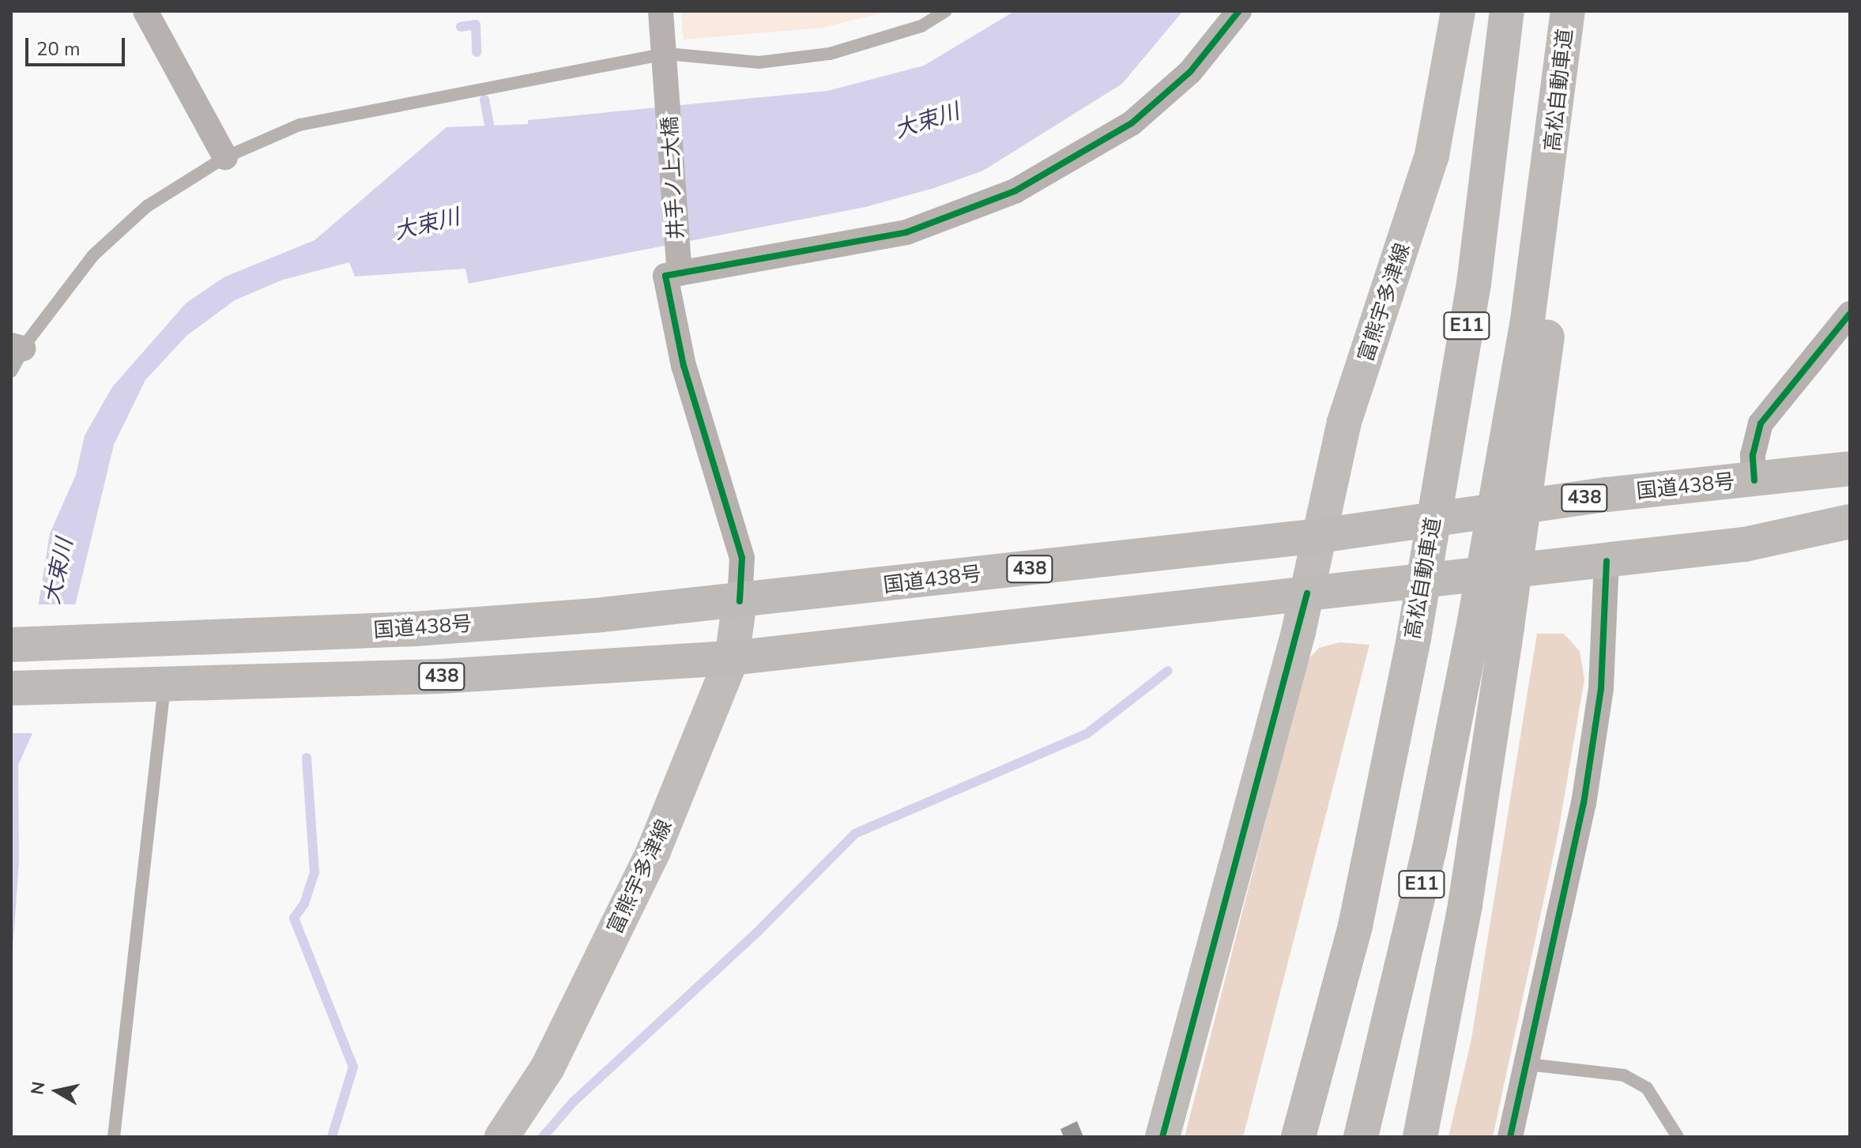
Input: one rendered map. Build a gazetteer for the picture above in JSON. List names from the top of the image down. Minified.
{"streets":{"highway":["高松自動車道","E11","国道438号","438"],"main road":["富熊宇多津線"],"street":["井手ノ上大橋"]},"crossings":[["富熊宇多津線","国道438号"],["富熊宇多津線","438"]],"water":["大束川"],"scale_bar":"20 m","north":"left"}
